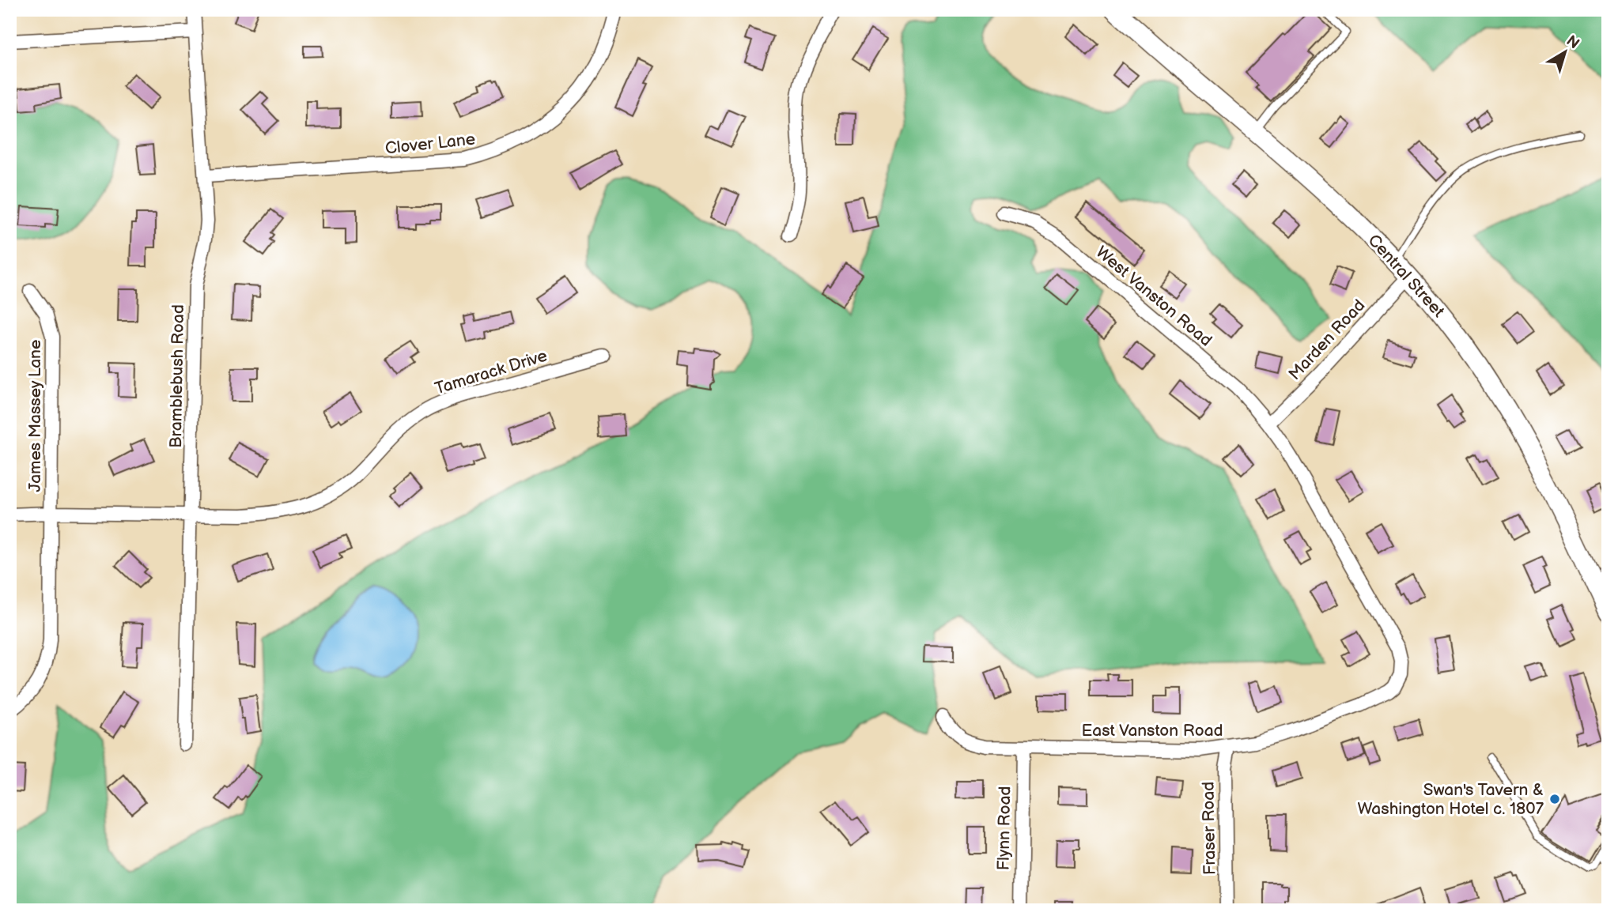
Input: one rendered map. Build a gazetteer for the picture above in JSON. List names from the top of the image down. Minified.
{"streets":{"main road":["Central Street"],"street":["Clover Lane","West Vanston Road","Marden Road","Tamarack Drive","Bramblebush Road","James Massey Lane","East Vanston Road","Flynn Road","Fraser Road"]},"crossings":[["Clover Lane","Bramblebush Road"],["Central Street","Marden Road"],["West Vanston Road","Marden Road"],["West Vanston Road","East Vanston Road"],["Marden Road","East Vanston Road"],["Tamarack Drive","Bramblebush Road"],["Tamarack Drive","James Massey Lane"],["East Vanston Road","Flynn Road"],["East Vanston Road","Fraser Road"]],"places":["Swan's Tavern & Washington Hotel c. 1807"],"north":"top right"}
